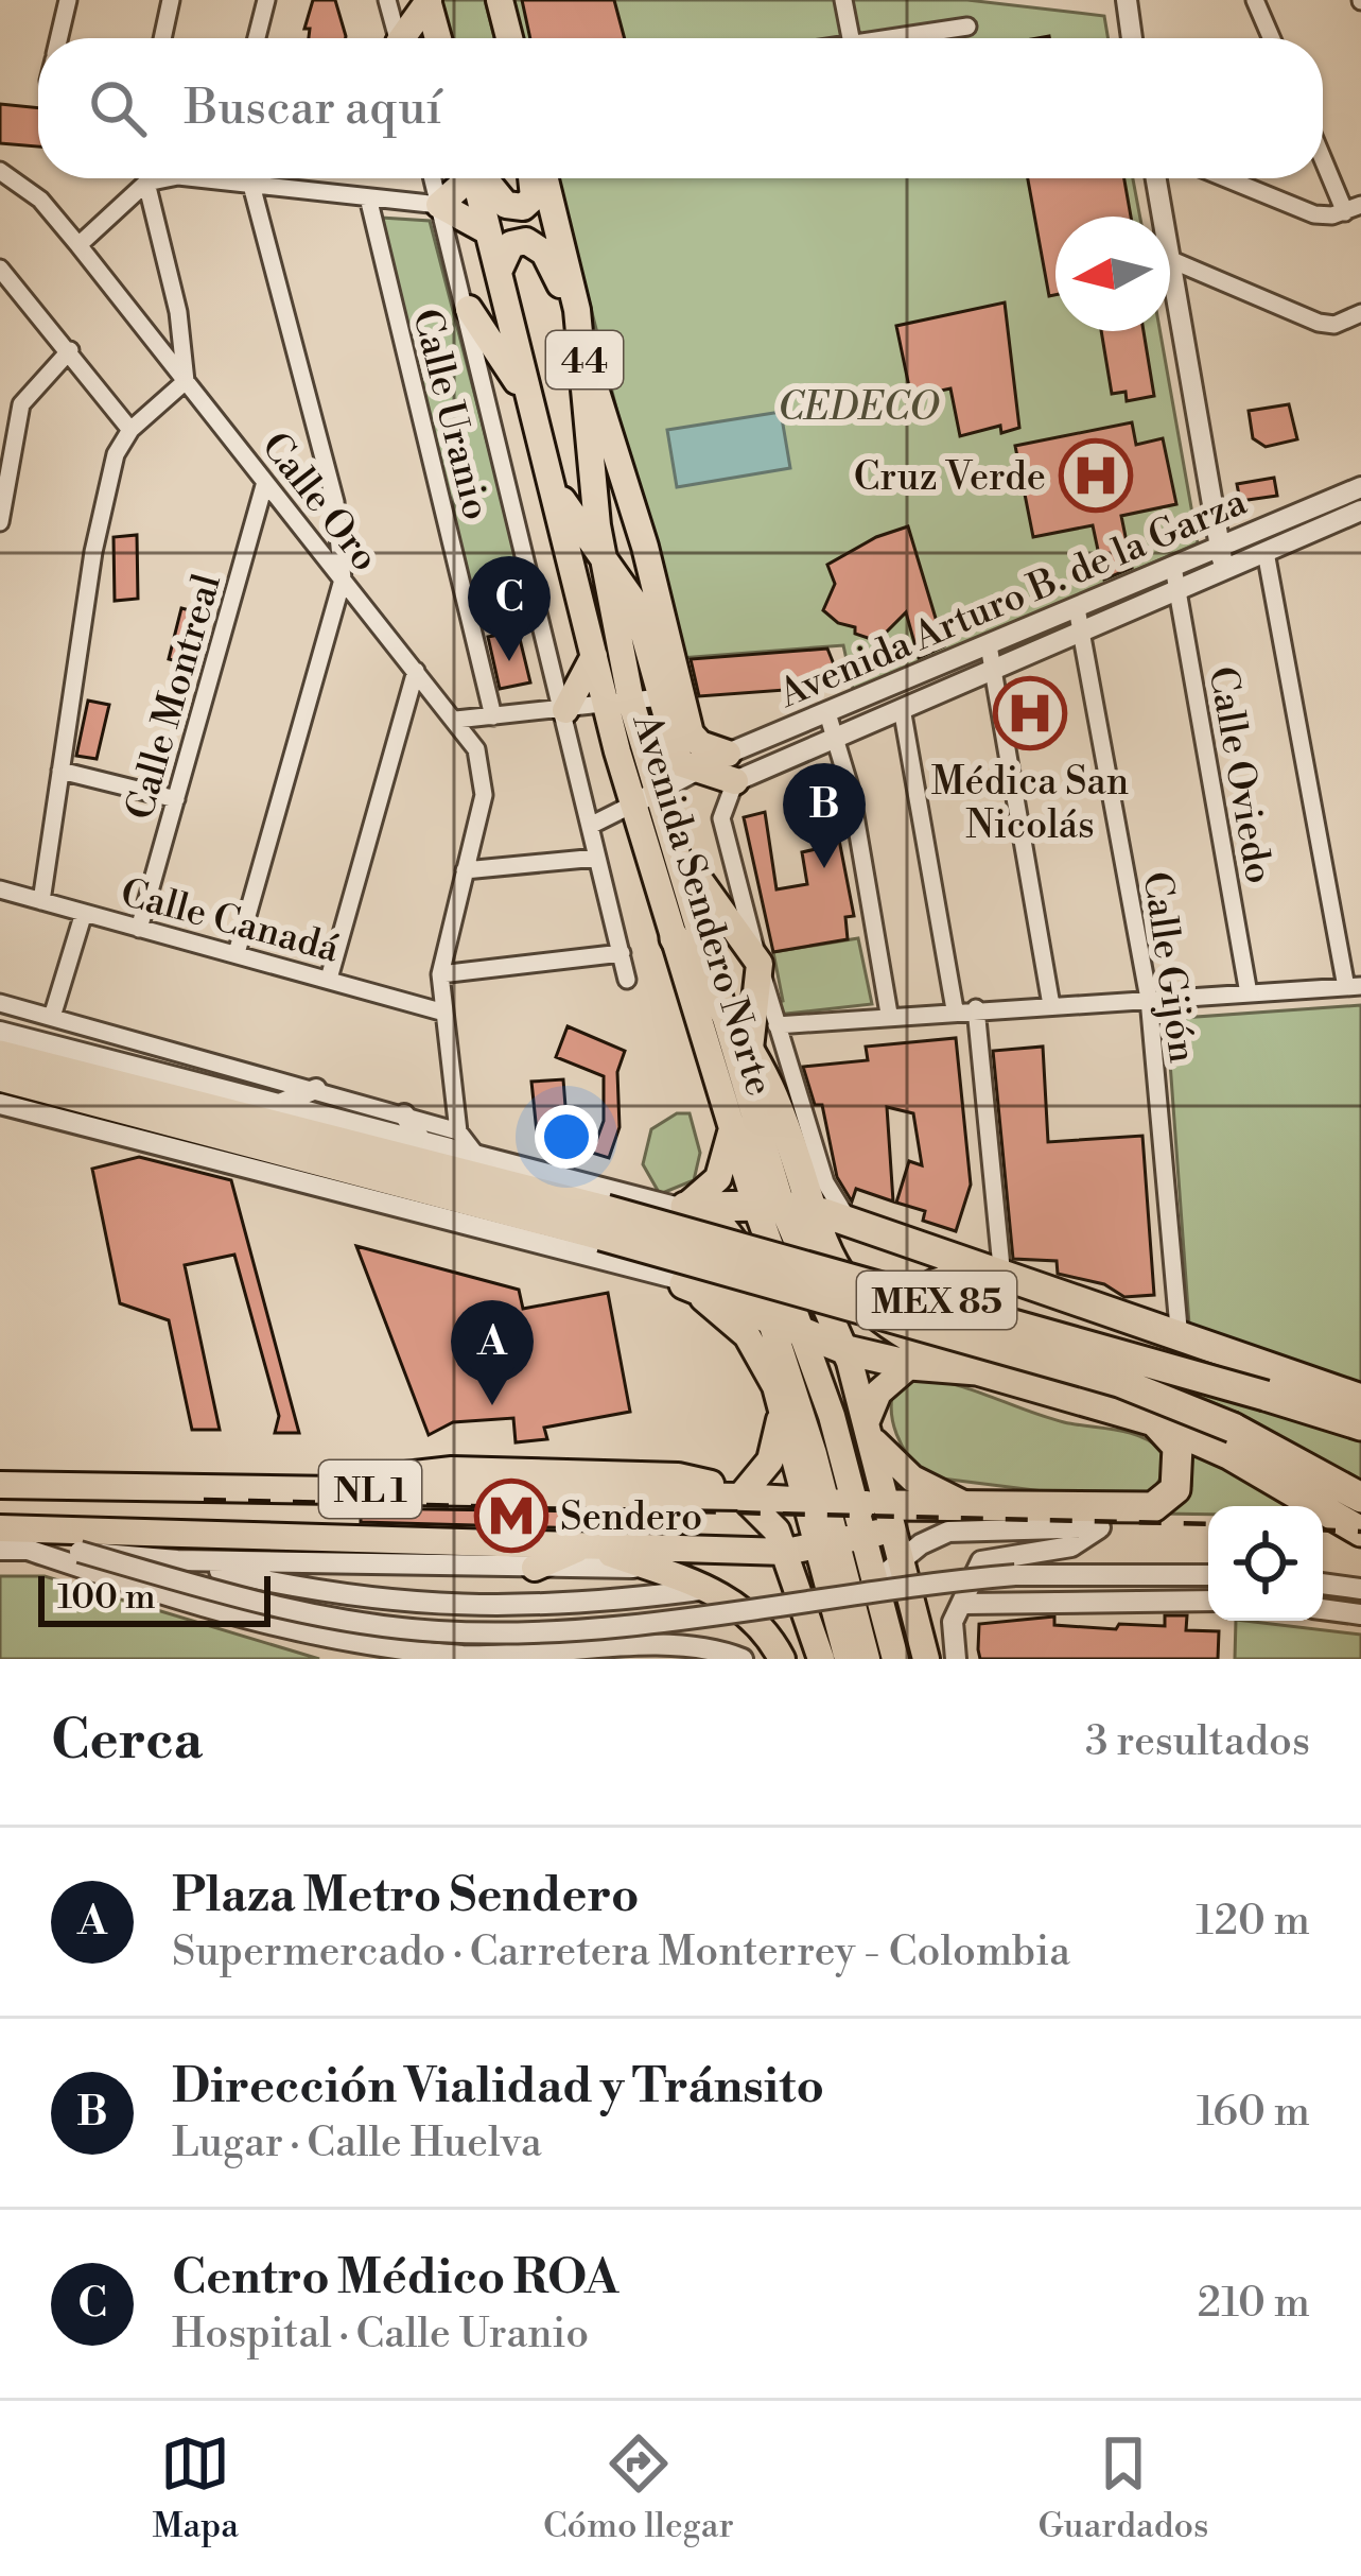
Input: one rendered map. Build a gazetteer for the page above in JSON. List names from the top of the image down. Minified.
{"streets":{"highway":["MEX 85","NL 1"],"main road":["44","Avenida Sendero Norte"],"street":["Calle Uranio","Calle Oro","Avenida Arturo B. de la Garza","Calle Montreal","Calle Oviedo","Calle Canadá","Calle Gijón"]},"crossings":[["Calle Oro","Calle Montreal"],["Calle Oro","Calle Canadá"],["Avenida Arturo B. de la Garza","Calle Oviedo"],["Avenida Arturo B. de la Garza","Avenida Sendero Norte"],["Avenida Arturo B. de la Garza","Calle Gijón"],["Calle Montreal","Calle Canadá"],["Avenida Sendero Norte","NL 1"]],"parks":["CEDECO"],"places":{"hospital":["Cruz Verde","Médica San Nicolás"],"metro station":["Sendero"]},"scale_bar":"100 m","north":"left","page":{"search":"Buscar aquí","pins":["C","B","A"],"scale":"100 m","heading":["Cerca","3 resultados"],"list":[{"mark":"A","name":"Plaza Metro Sendero","note":"Supermercado · Carretera Monterrey - Colombia","value":"120 m"},{"mark":"B","name":"Dirección Vialidad y Tránsito","note":"Lugar · Calle Huelva","value":"160 m"},{"mark":"C","name":"Centro Médico ROA","note":"Hospital · Calle Uranio","value":"210 m"}],"nav":["Mapa","Cómo llegar","Guardados"]}}
